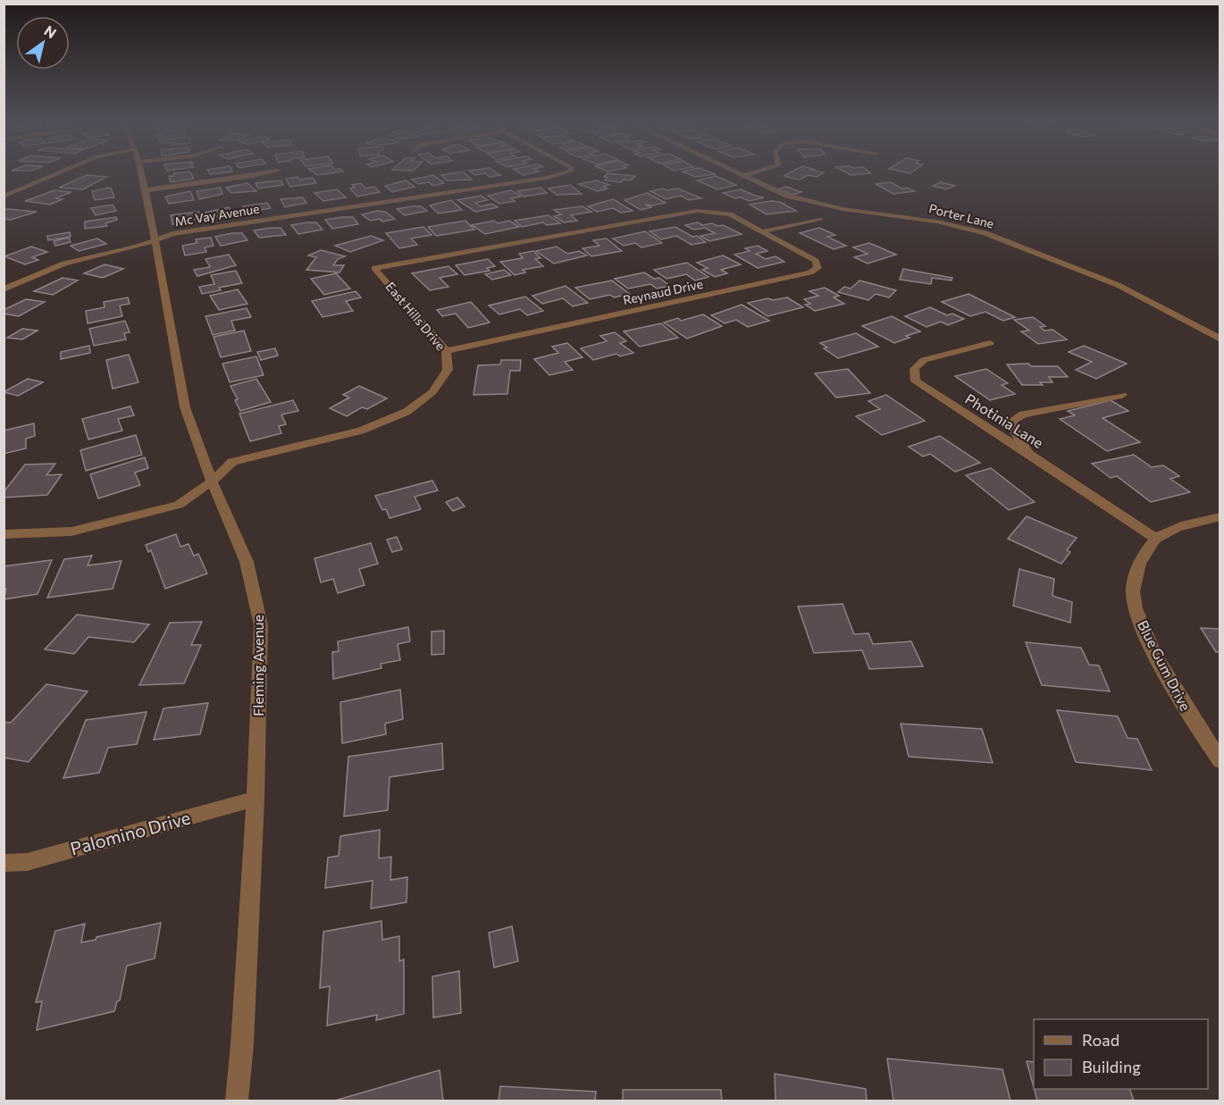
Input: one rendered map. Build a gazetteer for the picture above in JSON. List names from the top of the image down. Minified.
{"streets":{"street":["Mc Vay Avenue","Porter Lane","Reynaud Drive","East Hills Drive","Photinia Lane","Fleming Avenue","Blue Gum Drive","Palomino Drive"]},"crossings":[["Mc Vay Avenue","Fleming Avenue"],["Reynaud Drive","East Hills Drive"],["East Hills Drive","Fleming Avenue"],["Photinia Lane","Blue Gum Drive"],["Fleming Avenue","Palomino Drive"]],"legend":["Road","Building"],"north":"top right"}
